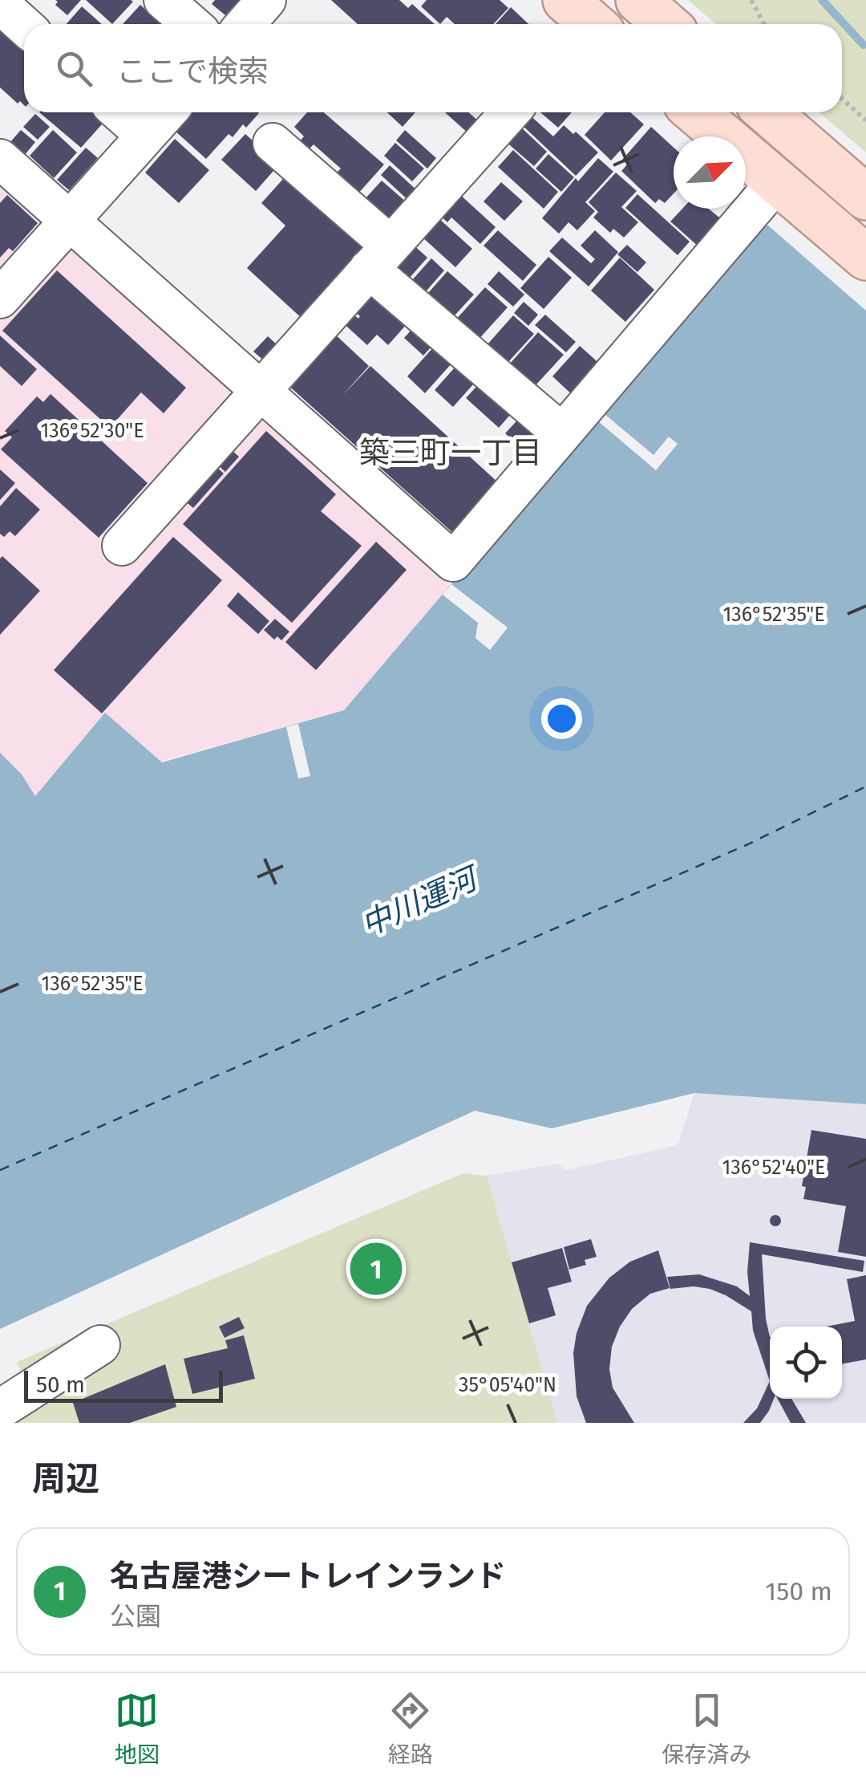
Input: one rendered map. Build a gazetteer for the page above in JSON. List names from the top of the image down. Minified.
{"districts":["築三町一丁目"],"water":["中川運河"],"scale_bar":"50 m","north":"top right","page":{"search":"ここで検索","pins":"1","scale":"50 m","heading":"周辺","list":[{"mark":"1","name":"名古屋港シートレインランド","note":"公園","value":"150 m"}],"nav":["地図","経路","保存済み"]},"coordinates":["136°52'30\"E","136°52'35\"E","136°52'40\"E","35°05'40\"N"]}
